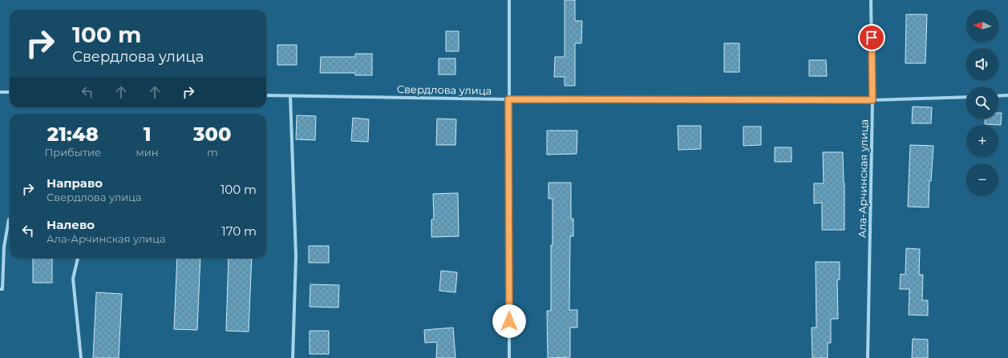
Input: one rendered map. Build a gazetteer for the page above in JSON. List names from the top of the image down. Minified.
{"streets":{"street":["Свердлова улица","Ала-Арчинская улица"]},"crossings":[["Свердлова улица","Ала-Арчинская улица"]],"north":"left","page":{"map_buttons":["+","−"],"turn":["100 m","Свердлова улица"],"eta":["21:48","Прибытие","1","мин","300","m"],"list":[{"name":"Направо","note":"Свердлова улица","value":"100 m"},{"name":"Налево","note":"Ала-Арчинская улица","value":"170 m"}]}}
